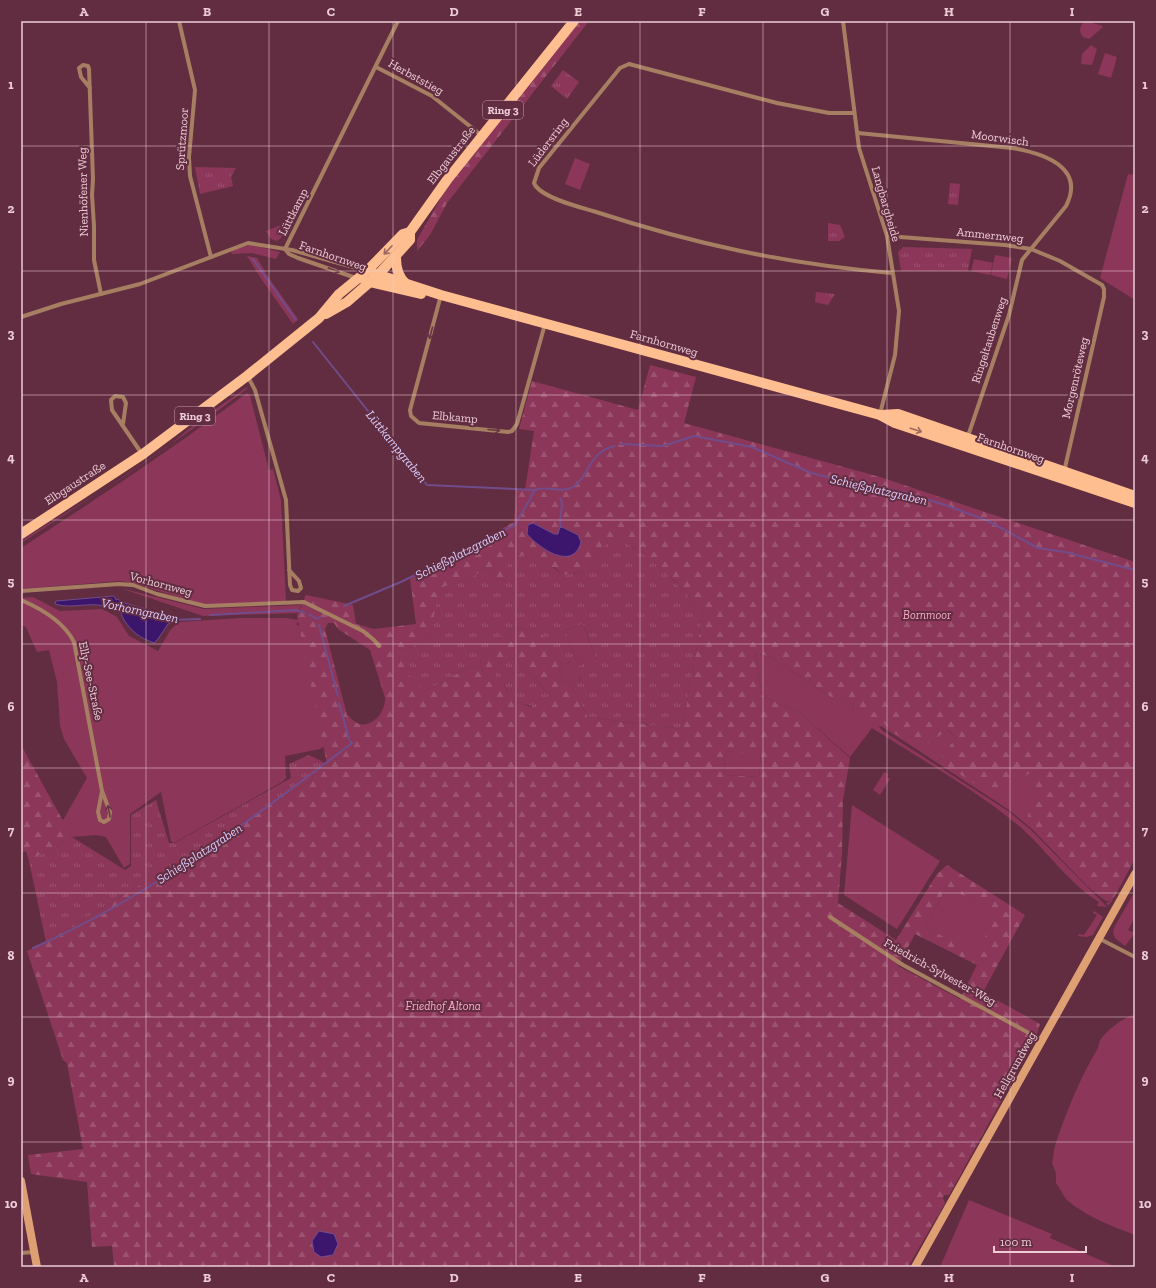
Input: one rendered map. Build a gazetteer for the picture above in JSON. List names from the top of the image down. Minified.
{"streets":{"main road":["Ring 3","Elbgaustraße","Farnhornweg"],"street":["Herbststieg","Moorwisch","Sprützmoor","Lüdersring","Nienhöfener Weg","Langbargheide","Lüttkamp","Ammernweg","Ringeltaubenweg","Morgenröteweg","Elbkamp","Vorhornweg","Elly-See-Straße","Friedrich-Sylvester-Weg","Hellgrundweg"]},"crossings":[["Herbststieg","Elbgaustraße"],["Herbststieg","Lüttkamp"],["Moorwisch","Langbargheide"],["Moorwisch","Ammernweg"],["Moorwisch","Ringeltaubenweg"],["Sprützmoor","Lüttkamp"],["Lüdersring","Langbargheide"],["Elbgaustraße","Farnhornweg"],["Nienhöfener Weg","Lüttkamp"],["Langbargheide","Ammernweg"],["Langbargheide","Farnhornweg"],["Lüttkamp","Farnhornweg"],["Ammernweg","Ringeltaubenweg"],["Ammernweg","Morgenröteweg"],["Farnhornweg","Ringeltaubenweg"],["Farnhornweg","Morgenröteweg"],["Farnhornweg","Elbkamp"],["Friedrich-Sylvester-Weg","Hellgrundweg"]],"water":["Lüttkampgraben","Schießplatzgraben","Vorhorngraben"],"parks":["Bornmoor","Friedhof Altona"],"scale_bar":"100 m","grid":{"columns":["A","B","C","D","E","F","G","H","I"],"rows":["1","2","3","4","5","6","7","8","9","10"]}}
